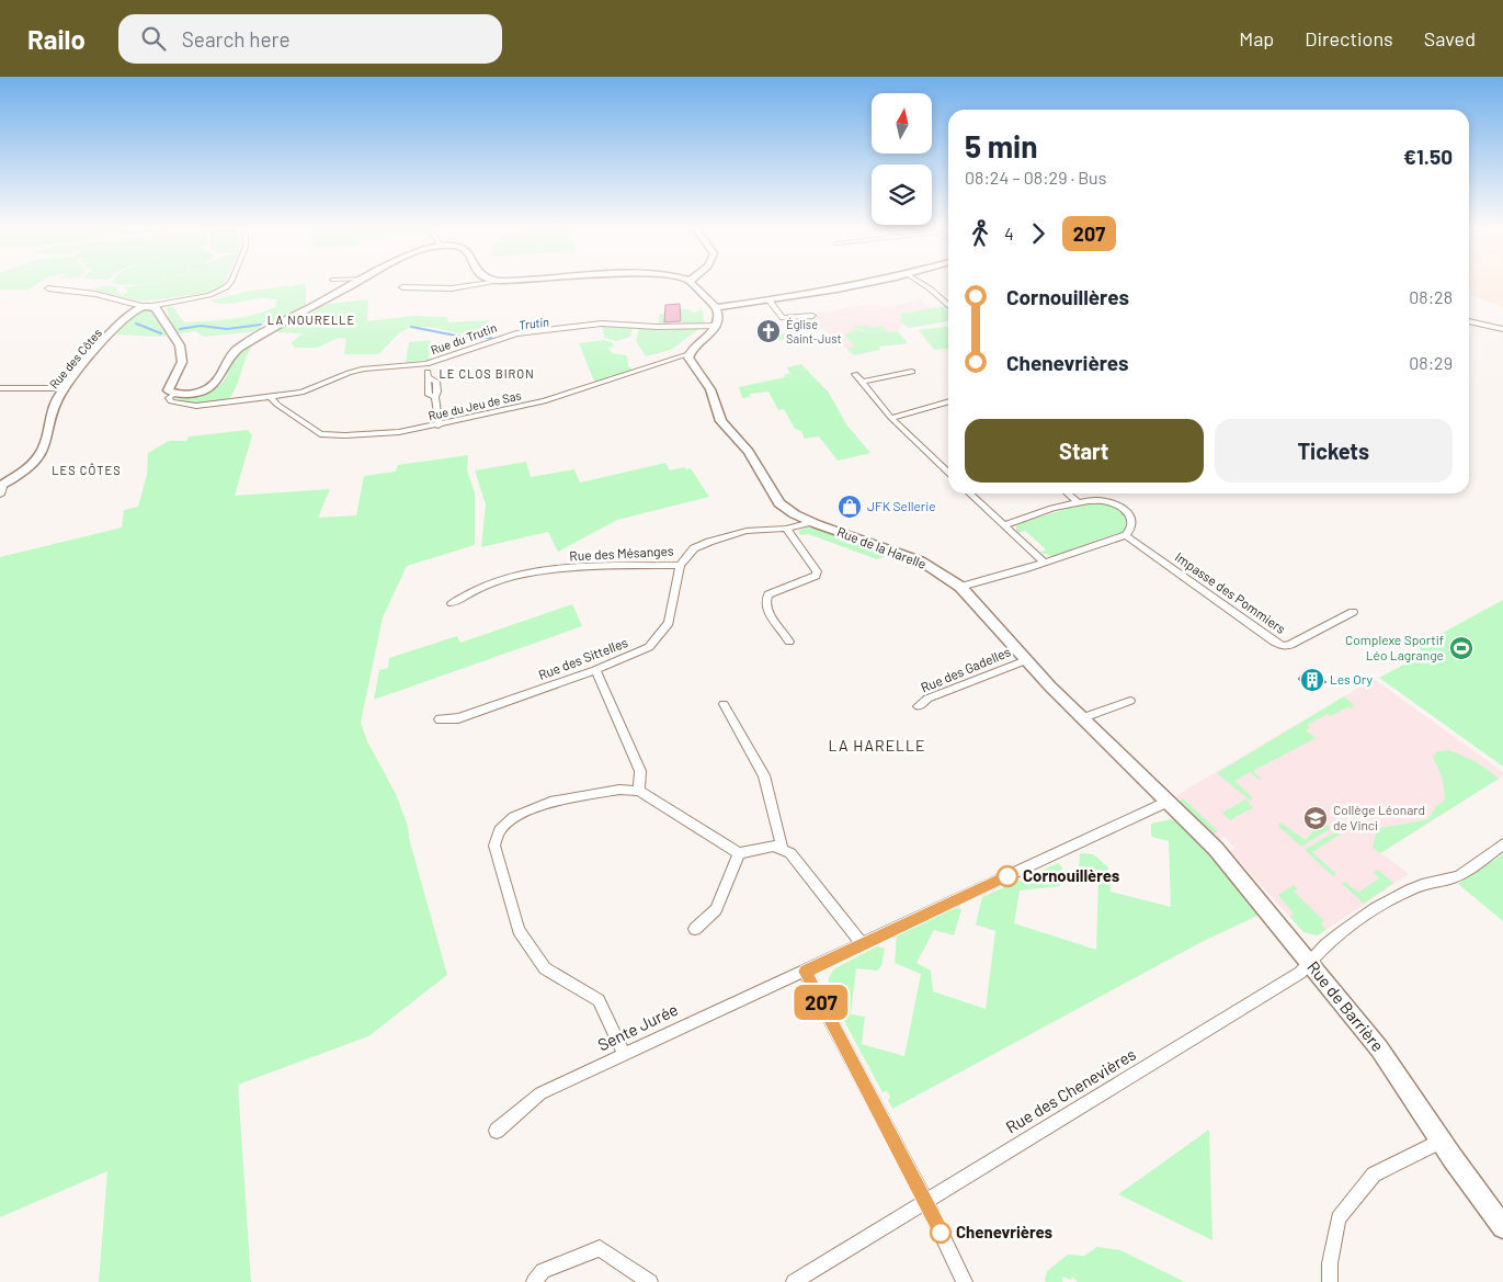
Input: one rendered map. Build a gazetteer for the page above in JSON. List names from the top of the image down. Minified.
{"streets":{"street":["Rue du Trutin","Rue des Côtes","Rue du Jeu de Sas","Rue de la Harelle","Rue des Mésanges","Impasse des Pommiers","Rue des Sittelles","Rue des Gadelles","Rue de Barrière","Sente Jurée","Rue des Chenevières"]},"crossings":[["Rue du Trutin","Rue du Jeu de Sas"],["Rue du Jeu de Sas","Rue de la Harelle"],["Rue de la Harelle","Rue des Mésanges"],["Rue de la Harelle","Rue des Gadelles"],["Rue de la Harelle","Rue de Barrière"],["Rue des Mésanges","Rue des Sittelles"],["Rue de Barrière","Rue des Chenevières"]],"districts":["LA NOURELLE","LE CLOS BIRON","LES CÔTES","LA HARELLE"],"water":["Trutin"],"places":{"church":["Église Saint-Just"],"shop":["JFK Sellerie"],"sports":["Complexe Sportif Léo Lagrange"],"building":["Les Ory"],"school or university":["Collège Léonard de Vinci"],"other":["Cornouillères","Chenevrières"]},"lines":["bus line 207"],"north":"top","page":{"header":"Railo","search":"Search here","nav":["Map","Directions","Saved"],"on_map":"207","heading":["5 min","08:24 – 08:29 · Bus","€1.50"],"legs":["4","207"],"list":[{"name":"Cornouillères","value":"08:28"},{"name":"Chenevrières","value":"08:29"}],"buttons":["Start","Tickets"]}}
